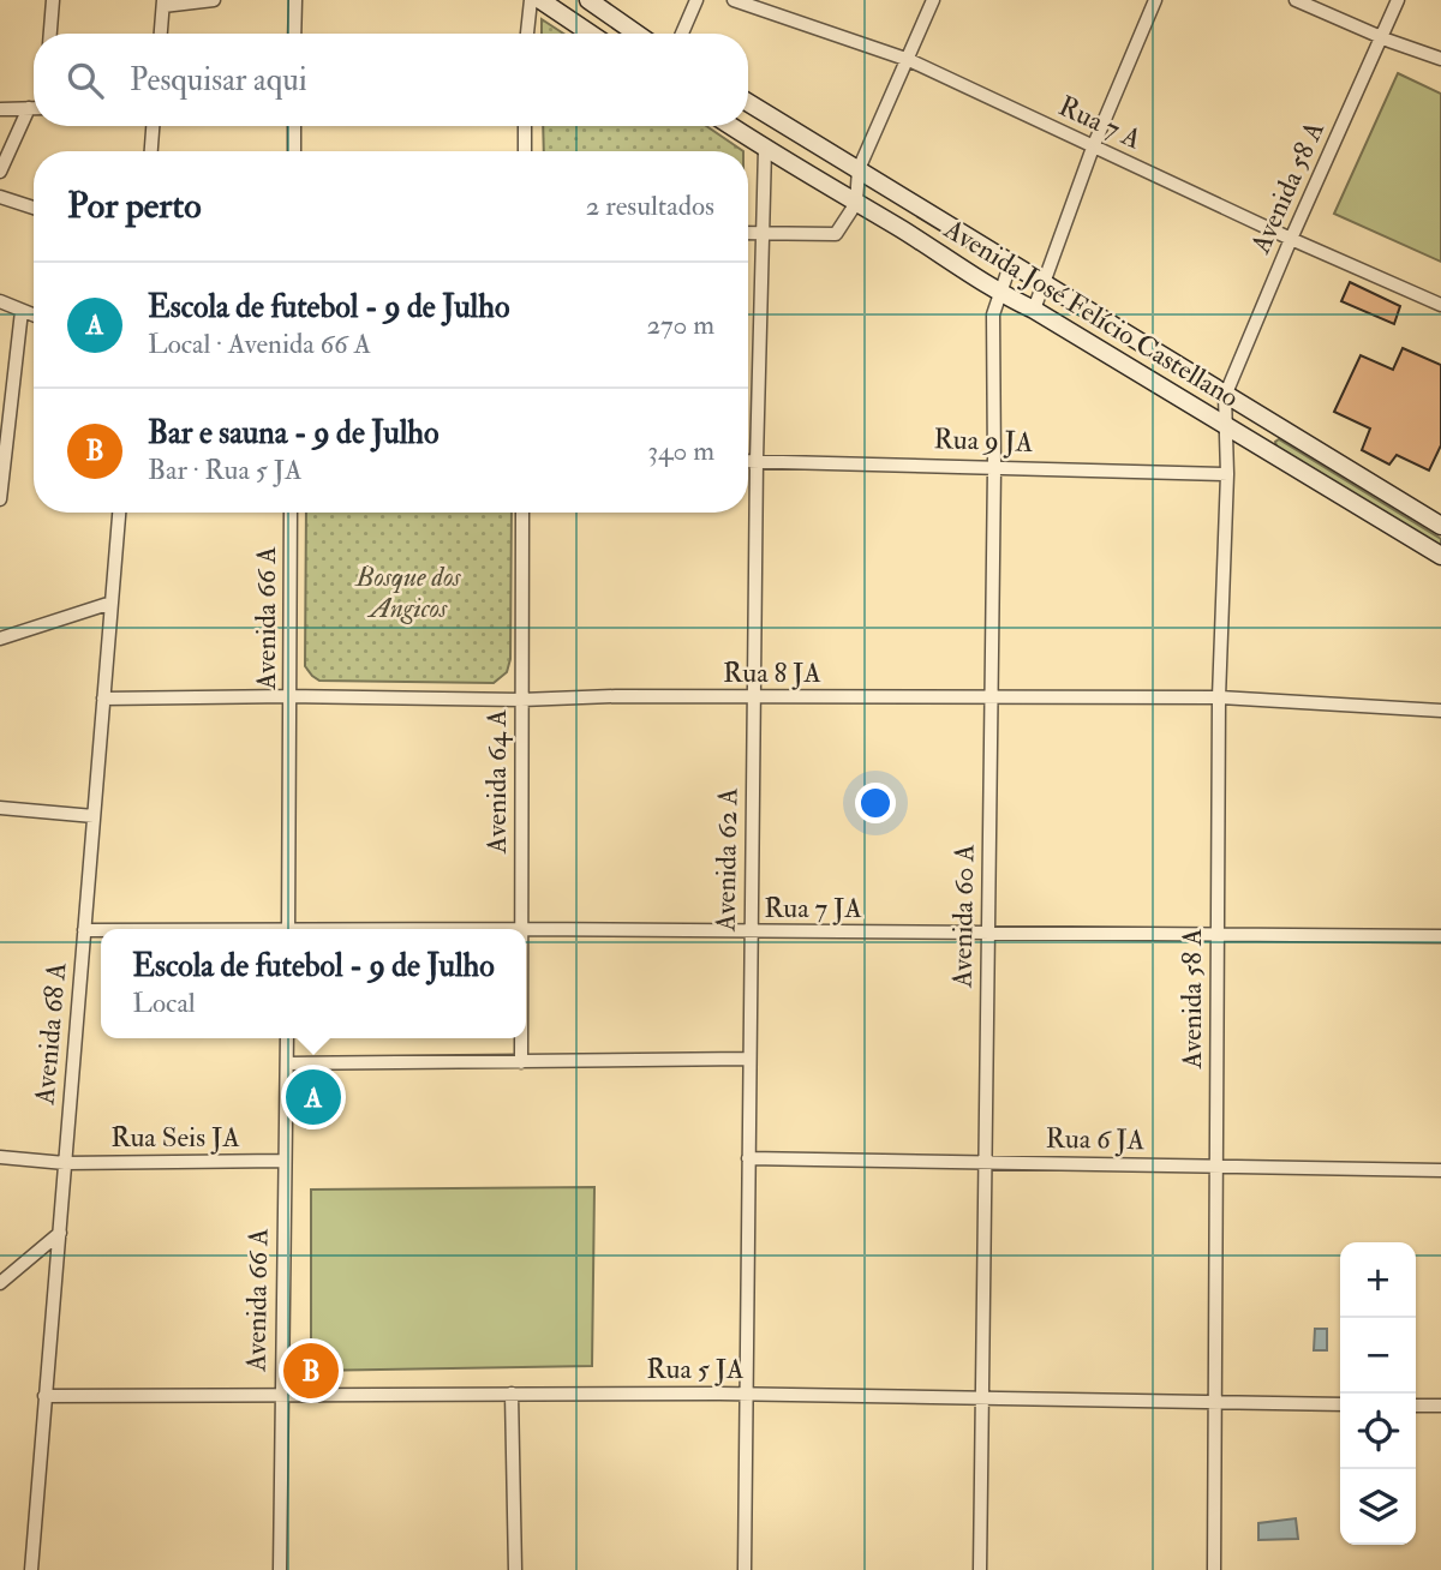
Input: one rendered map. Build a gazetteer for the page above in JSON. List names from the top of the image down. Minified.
{"streets":{"main road":["Avenida José Felício Castellano"],"street":["Rua 7 A","Avenida 58 A","Rua 9 JA","Avenida 66 A","Rua 8 JA","Avenida 64 A","Avenida 62 A","Rua 7 JA","Avenida 60 A","Avenida 68 A","Rua Seis JA","Rua 6 JA","Rua 5 JA"]},"crossings":[["Rua 7 A","Avenida 58 A"],["Avenida 58 A","Avenida José Felício Castellano"],["Avenida 58 A","Rua 9 JA"],["Avenida 58 A","Rua 8 JA"],["Avenida 58 A","Rua 7 JA"],["Avenida 58 A","Rua 6 JA"],["Avenida 58 A","Rua 5 JA"],["Avenida José Felício Castellano","Avenida 62 A"],["Avenida José Felício Castellano","Avenida 60 A"],["Rua 9 JA","Avenida 62 A"],["Rua 9 JA","Avenida 60 A"],["Avenida 66 A","Rua 8 JA"],["Avenida 66 A","Rua Seis JA"],["Avenida 66 A","Rua 5 JA"],["Rua 8 JA","Avenida 64 A"],["Rua 8 JA","Avenida 62 A"],["Rua 8 JA","Avenida 60 A"],["Rua 8 JA","Avenida 68 A"],["Avenida 62 A","Rua 7 JA"],["Avenida 62 A","Rua 6 JA"],["Avenida 62 A","Rua 5 JA"],["Rua 7 JA","Avenida 60 A"],["Rua 7 JA","Avenida 68 A"],["Avenida 60 A","Rua 6 JA"],["Avenida 60 A","Rua 5 JA"],["Avenida 68 A","Rua Seis JA"],["Avenida 68 A","Rua 5 JA"]],"parks":["Bosque dos Angicos"],"page":{"search":"Pesquisar aqui","heading":["Por perto","2 resultados"],"list":[{"mark":"A","name":"Escola de futebol - 9 de Julho","note":"Local · Avenida 66 A","value":"270 m"},{"mark":"B","name":"Bar e sauna - 9 de Julho","note":"Bar · Rua 5 JA","value":"340 m"}],"popup":["Escola de futebol - 9 de Julho","Local"],"pins":["A","B"],"map_buttons":["+","−"]}}
